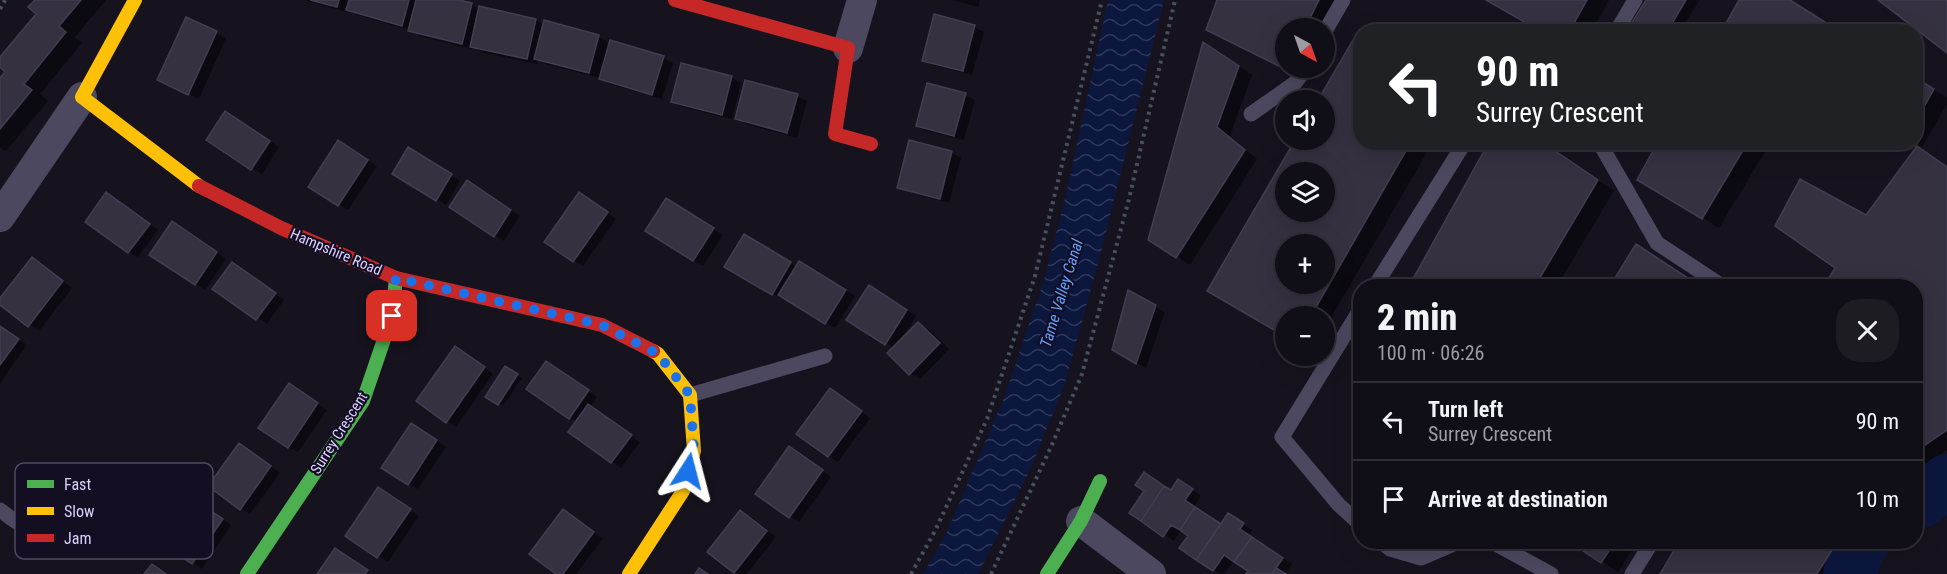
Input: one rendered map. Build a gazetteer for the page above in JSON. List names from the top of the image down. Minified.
{"streets":{"street":["Hampshire Road","Surrey Crescent"]},"crossings":[["Hampshire Road","Surrey Crescent"]],"water":["Tame Valley Canal"],"legend":["Fast","Slow","Jam"],"north":"bottom right","page":{"map_buttons":["+","−"],"turn":["90 m","Surrey Crescent"],"heading":["2 min","100 m · 06:26"],"list":[{"name":"Turn left","note":"Surrey Crescent","value":"90 m"},{"name":"Arrive at destination","value":"10 m"}]}}
